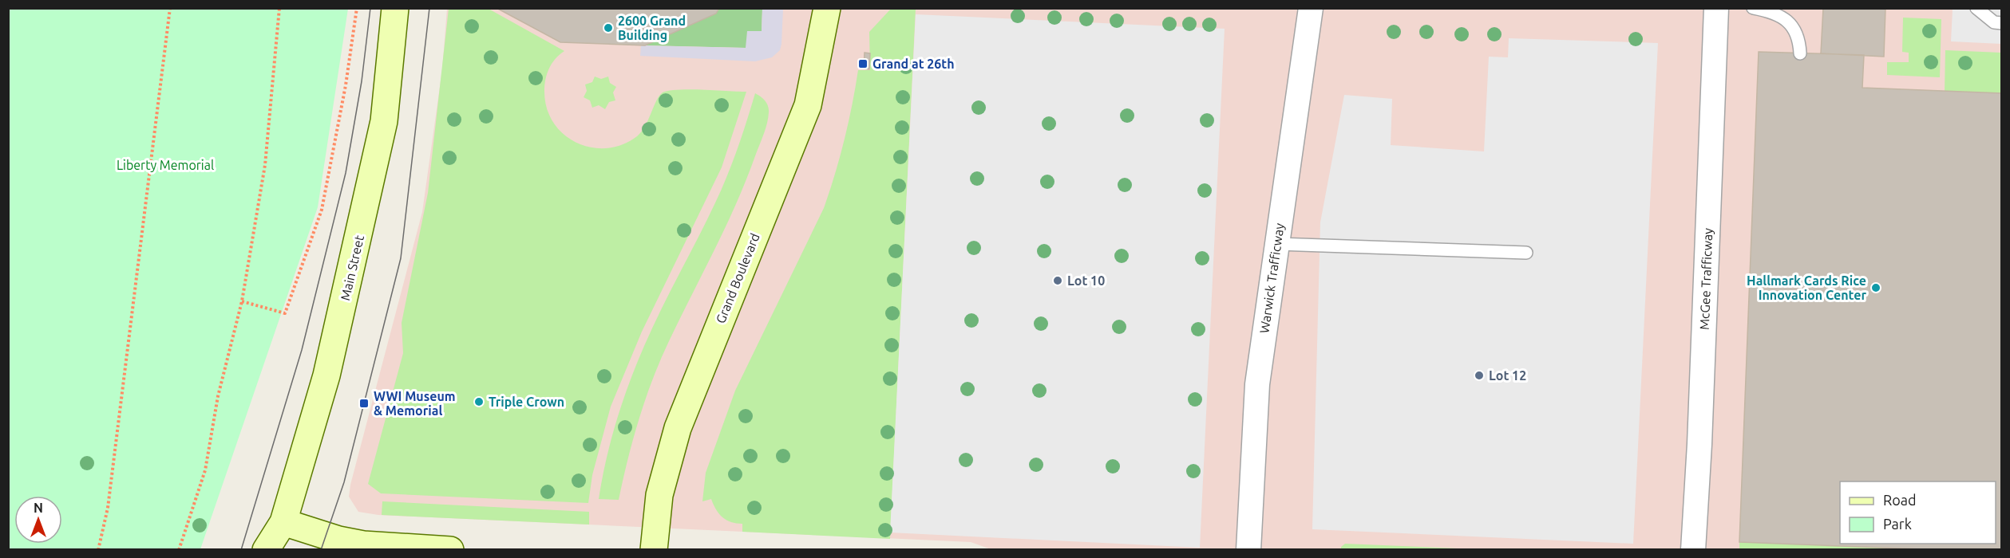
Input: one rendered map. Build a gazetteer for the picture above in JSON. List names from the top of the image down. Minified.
{"streets":{"main road":["Main Street","Grand Boulevard"],"street":["Warwick Trafficway","McGee Trafficway"]},"parks":["Liberty Memorial"],"places":{"other":["2600 Grand Building","Lot 10","Hallmark Cards Rice Innovation Center","Lot 12","Triple Crown"],"transit":["Grand at 26th","WWI Museum & Memorial"]},"legend":["Road","Park"],"north":"top"}
